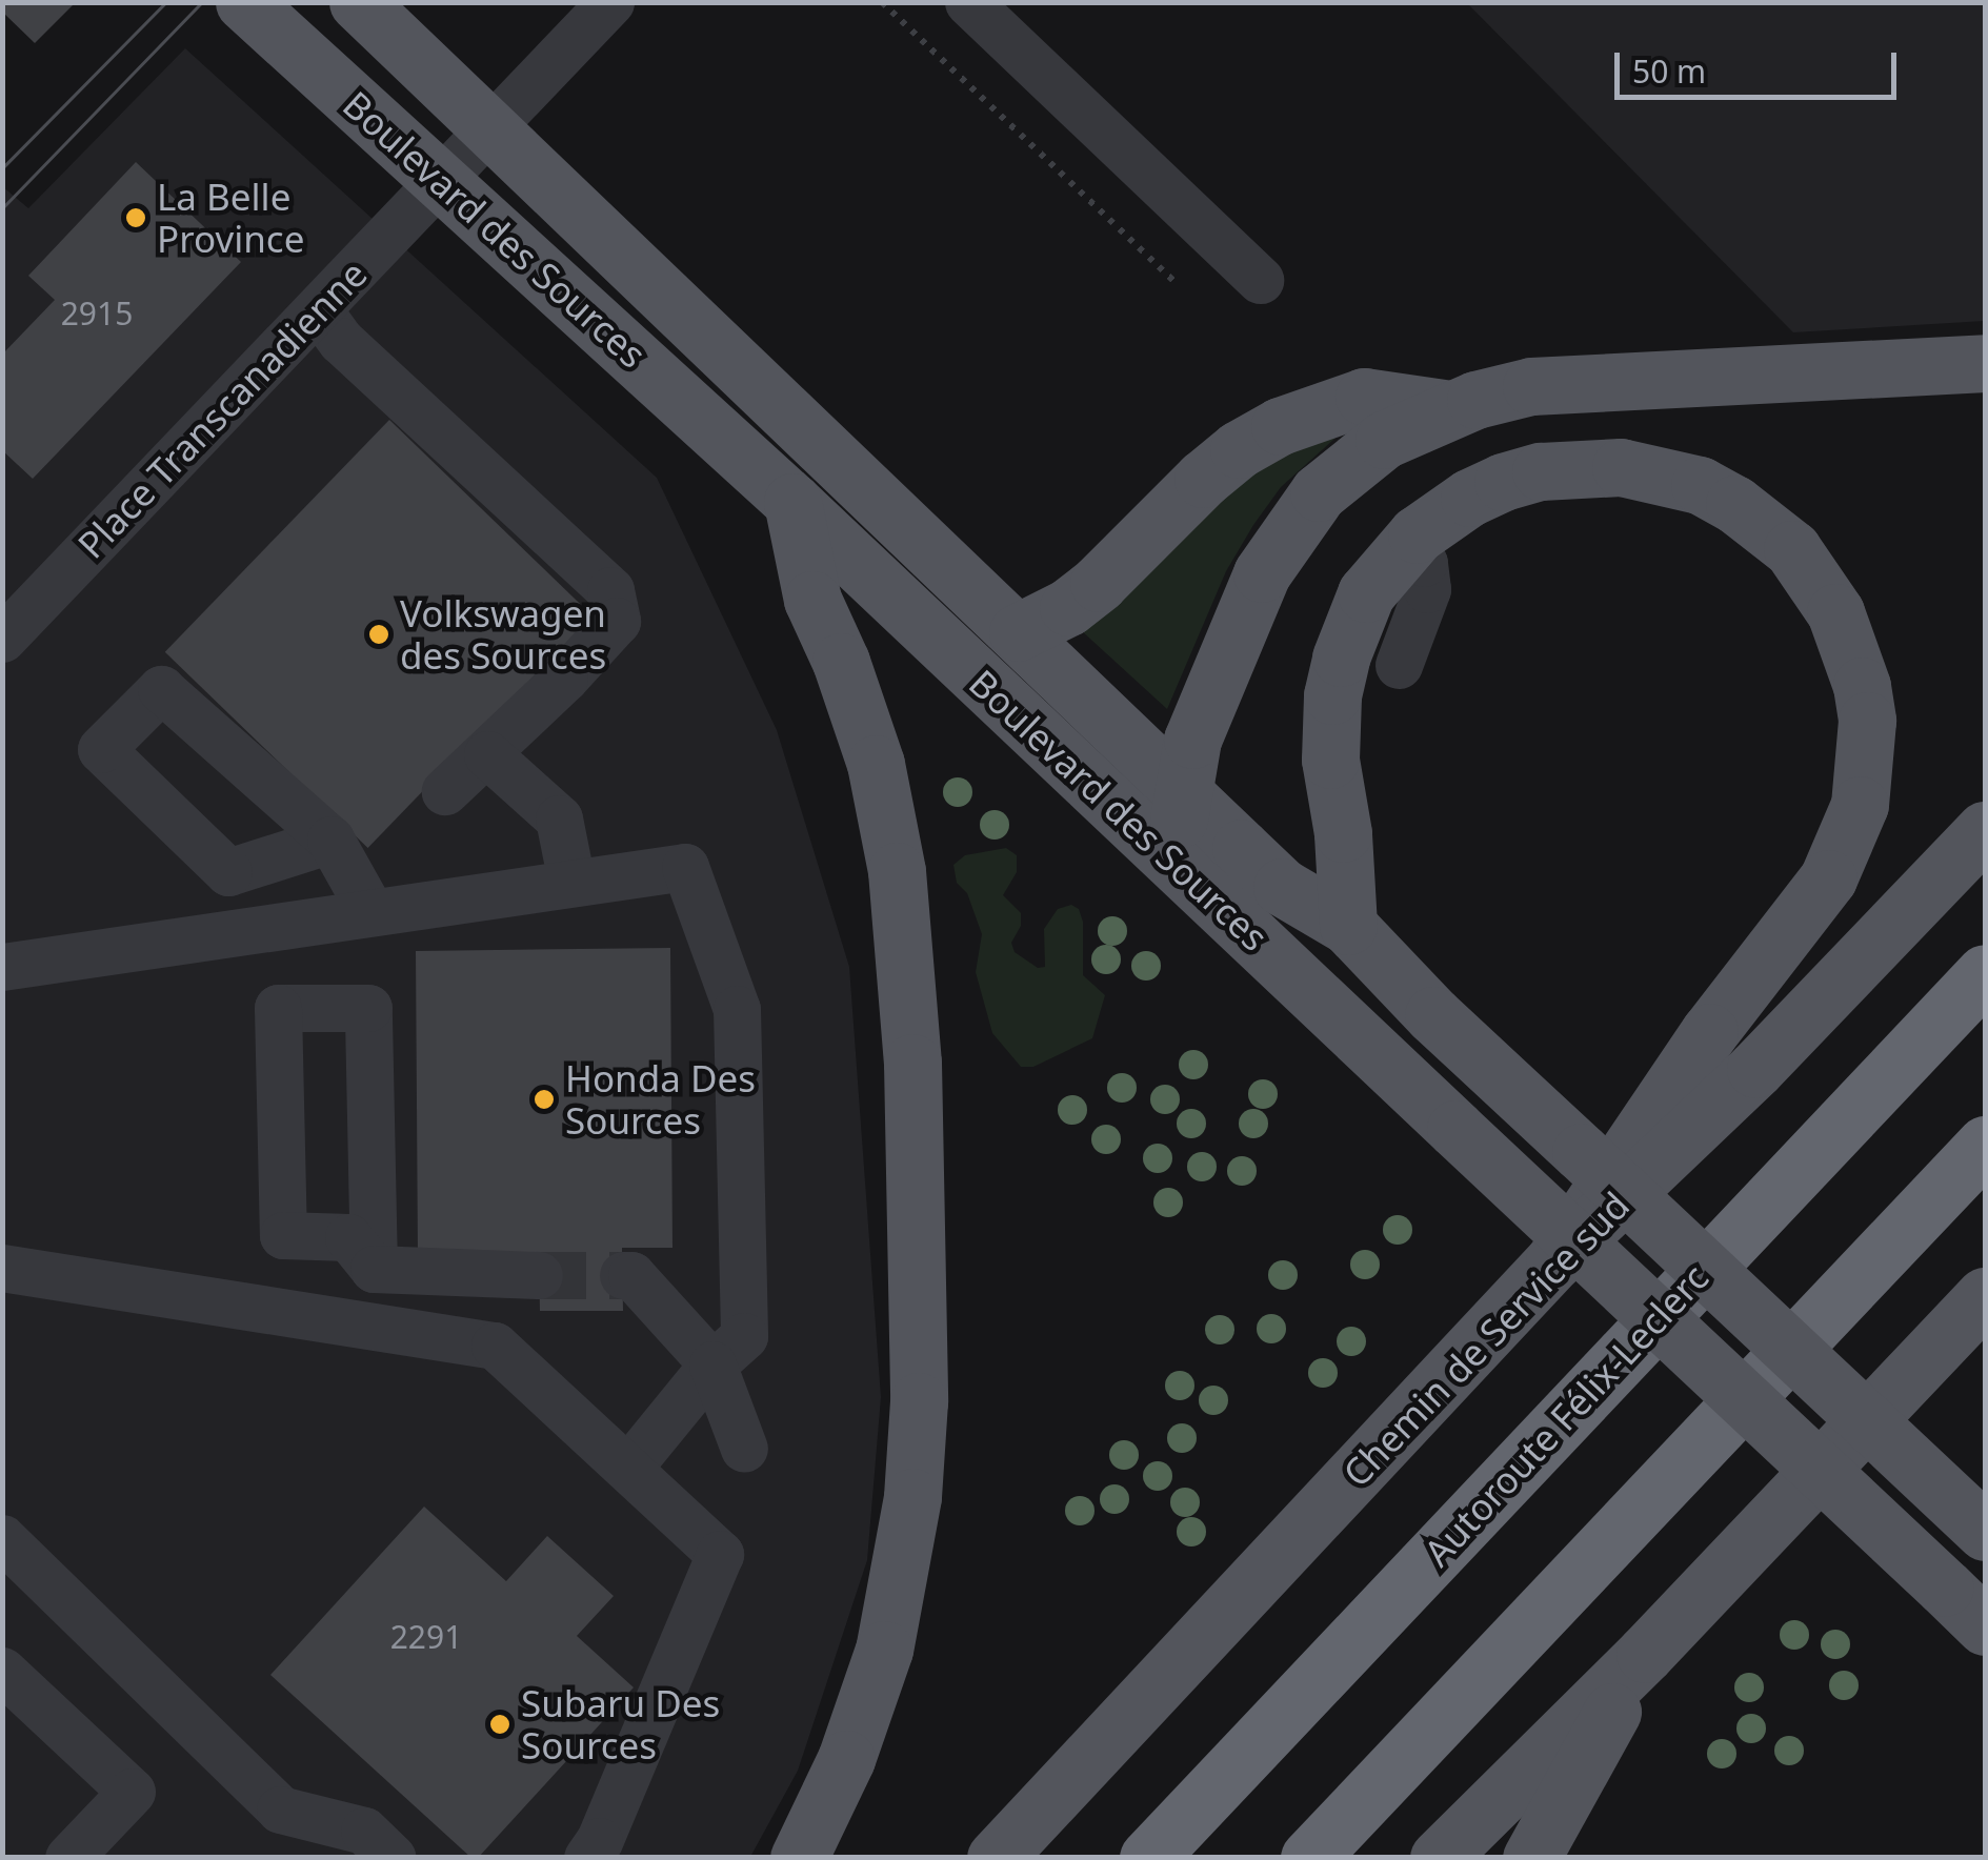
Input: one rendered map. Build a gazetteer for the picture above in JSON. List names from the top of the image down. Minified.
{"streets":{"highway":["Autoroute Félix-Leclerc"],"main road":["Boulevard des Sources","Chemin de Service sud"],"street":["Place Transcanadienne"]},"crossings":[["Boulevard des Sources","Place Transcanadienne"]],"places":["La Belle Province","Volkswagen des Sources","Honda Des Sources","Subaru Des Sources"],"house_numbers":["2915","2291"],"scale_bar":"50 m"}
